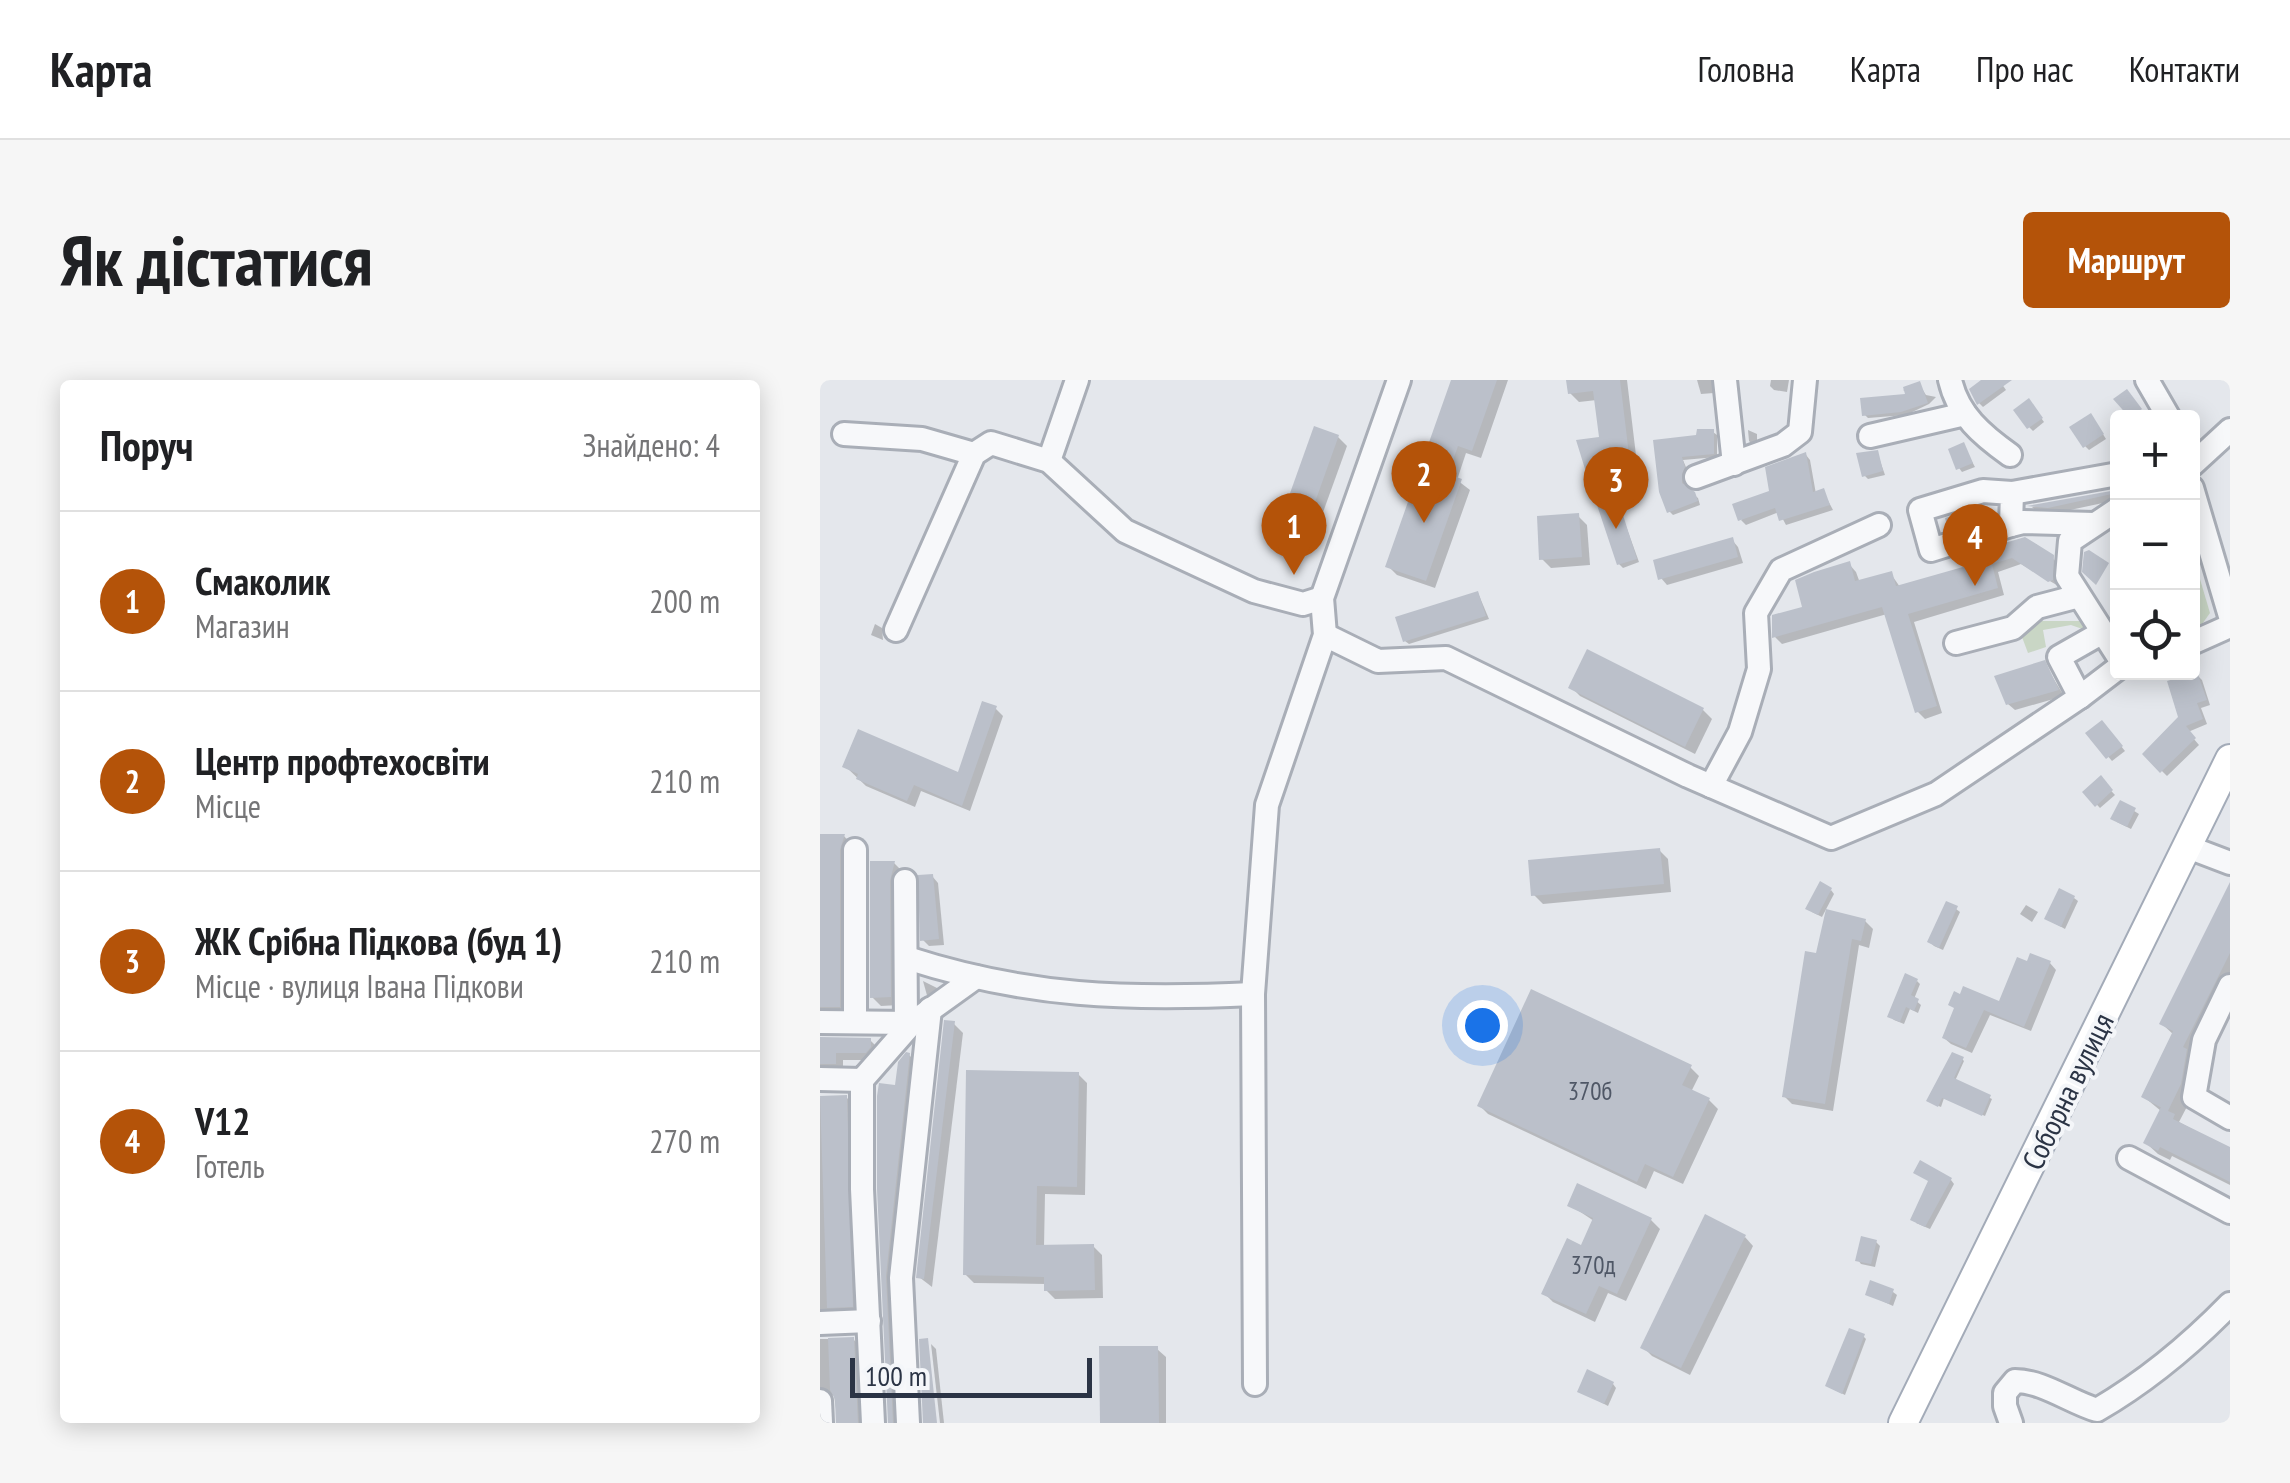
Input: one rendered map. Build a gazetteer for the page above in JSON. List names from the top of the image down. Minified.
{"streets":{"main road":["Соборна вулиця"]},"house_numbers":["370б","370д"],"scale_bar":"100 m","page":{"header":"Карта","nav":["Головна","Карта","Про нас","Контакти"],"buttons":"Маршрут","title":"Як дістатися","heading":["Поруч","Знайдено: 4"],"map_buttons":["+","−"],"pins":["2","3","1","4"],"list":[{"mark":"1","name":"Смаколик","note":"Магазин","value":"200 m"},{"mark":"2","name":"Центр профтехосвіти","note":"Місце","value":"210 m"},{"mark":"3","name":"ЖК Срібна Підкова (буд 1)","note":"Місце · вулиця Івана Підкови","value":"210 m"},{"mark":"4","name":"V12","note":"Готель","value":"270 m"}],"scale":"100 m"}}
